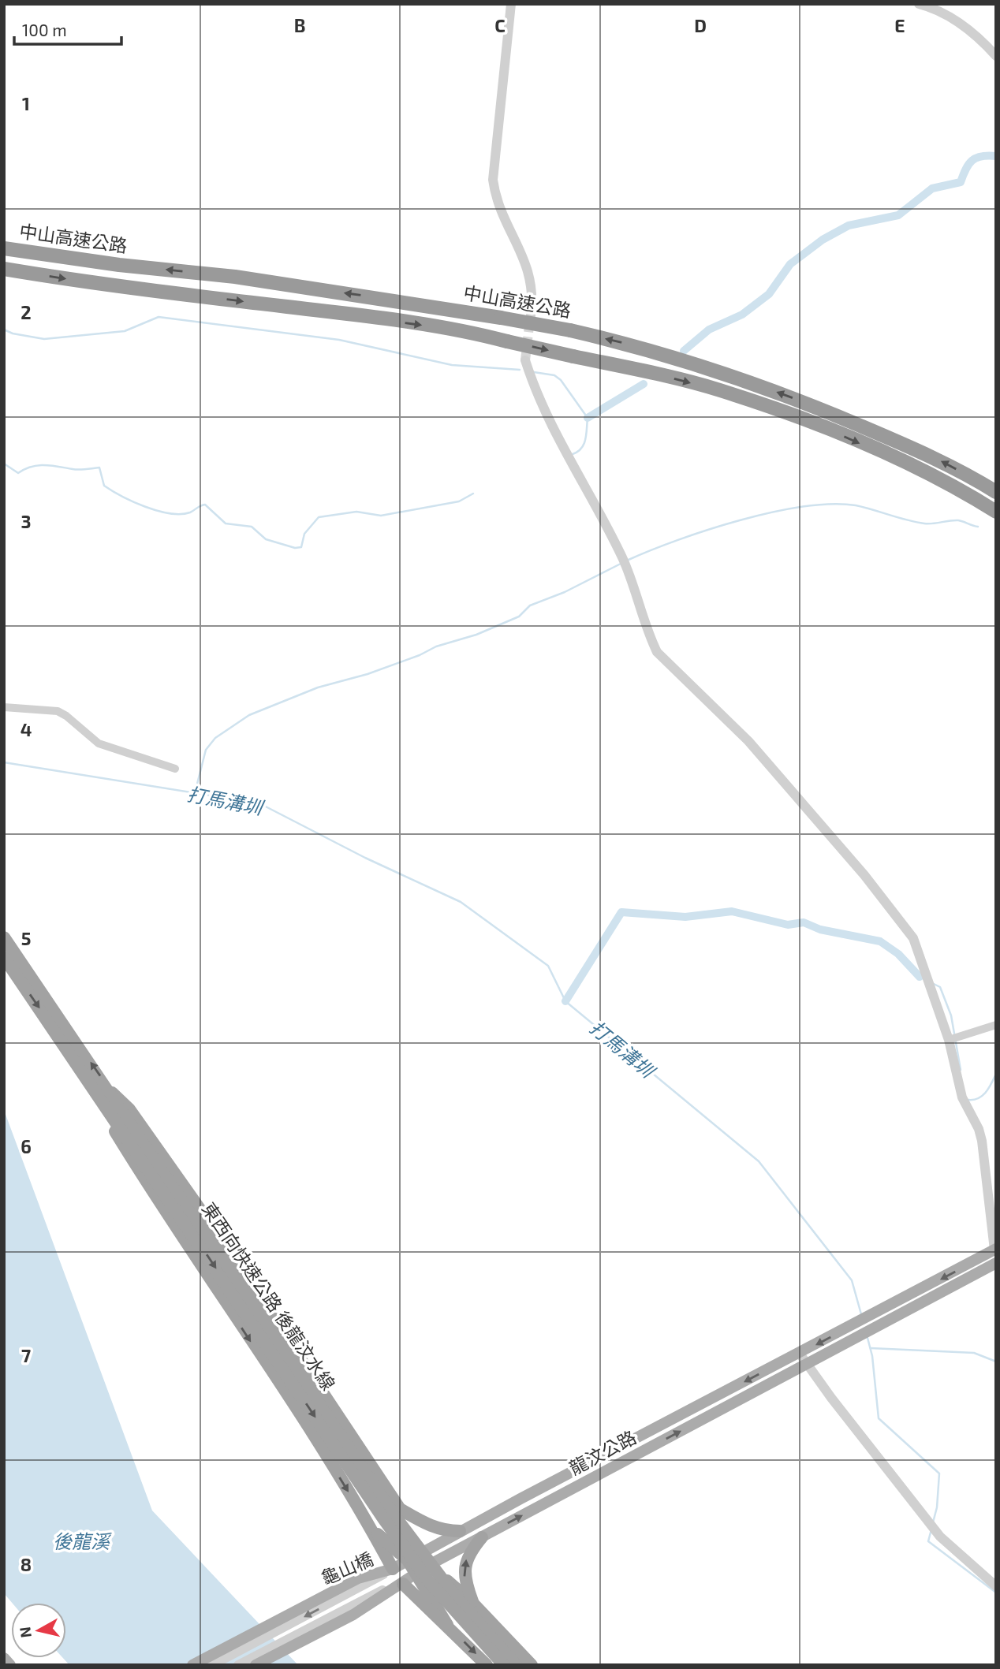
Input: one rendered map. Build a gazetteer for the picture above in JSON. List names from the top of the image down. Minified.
{"streets":{"highway":["中山高速公路","東西向快速公路 後龍汶水線"],"main road":["龍汶公路","龜山橋"]},"crossings":[["龍汶公路","龜山橋"]],"water":["打馬溝圳","後龍溪"],"scale_bar":"100 m","north":"left","grid":{"columns":["B","C","D","E"],"rows":["1","2","3","4","5","6","7","8"]}}
